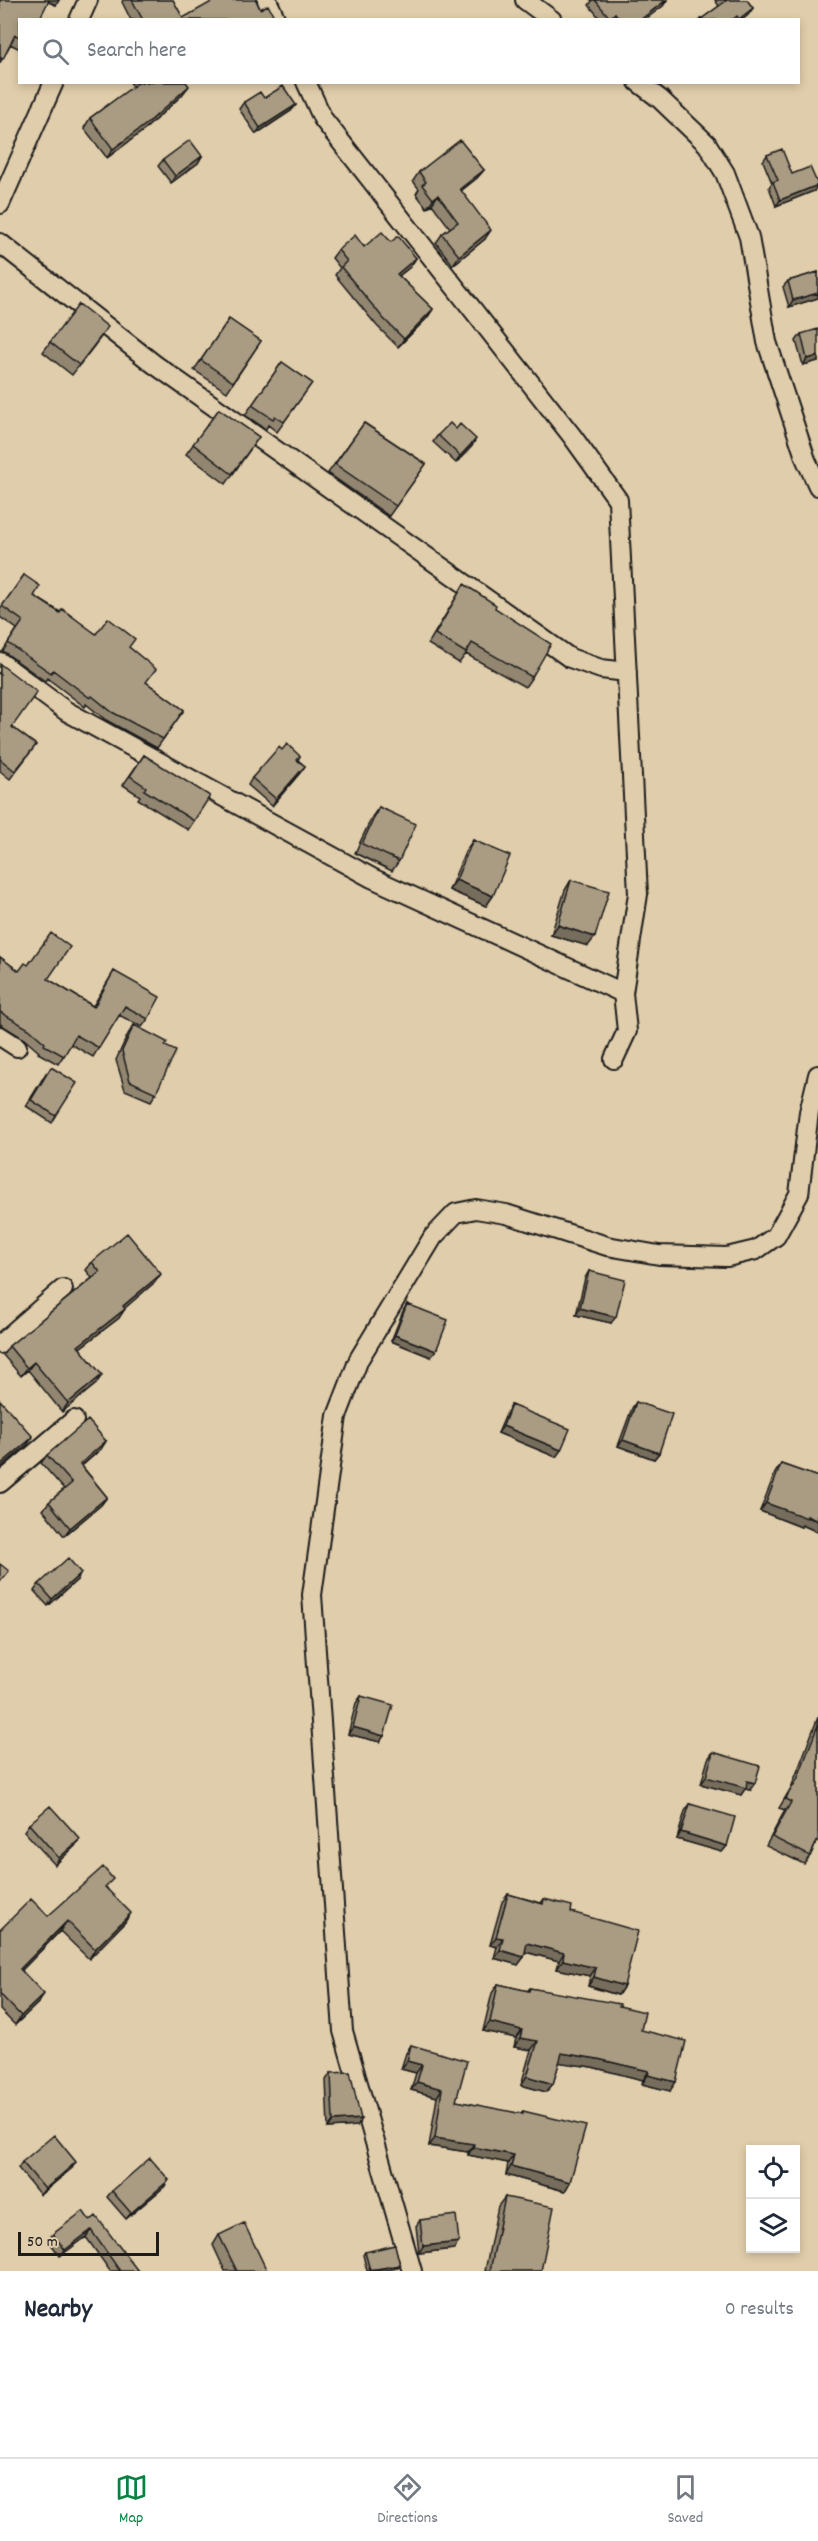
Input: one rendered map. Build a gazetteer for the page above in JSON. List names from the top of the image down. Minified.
{"scale_bar":"50 m","page":{"search":"Search here","scale":"50 m","heading":["Nearby","0 results"],"nav":["Map","Directions","Saved"]}}
